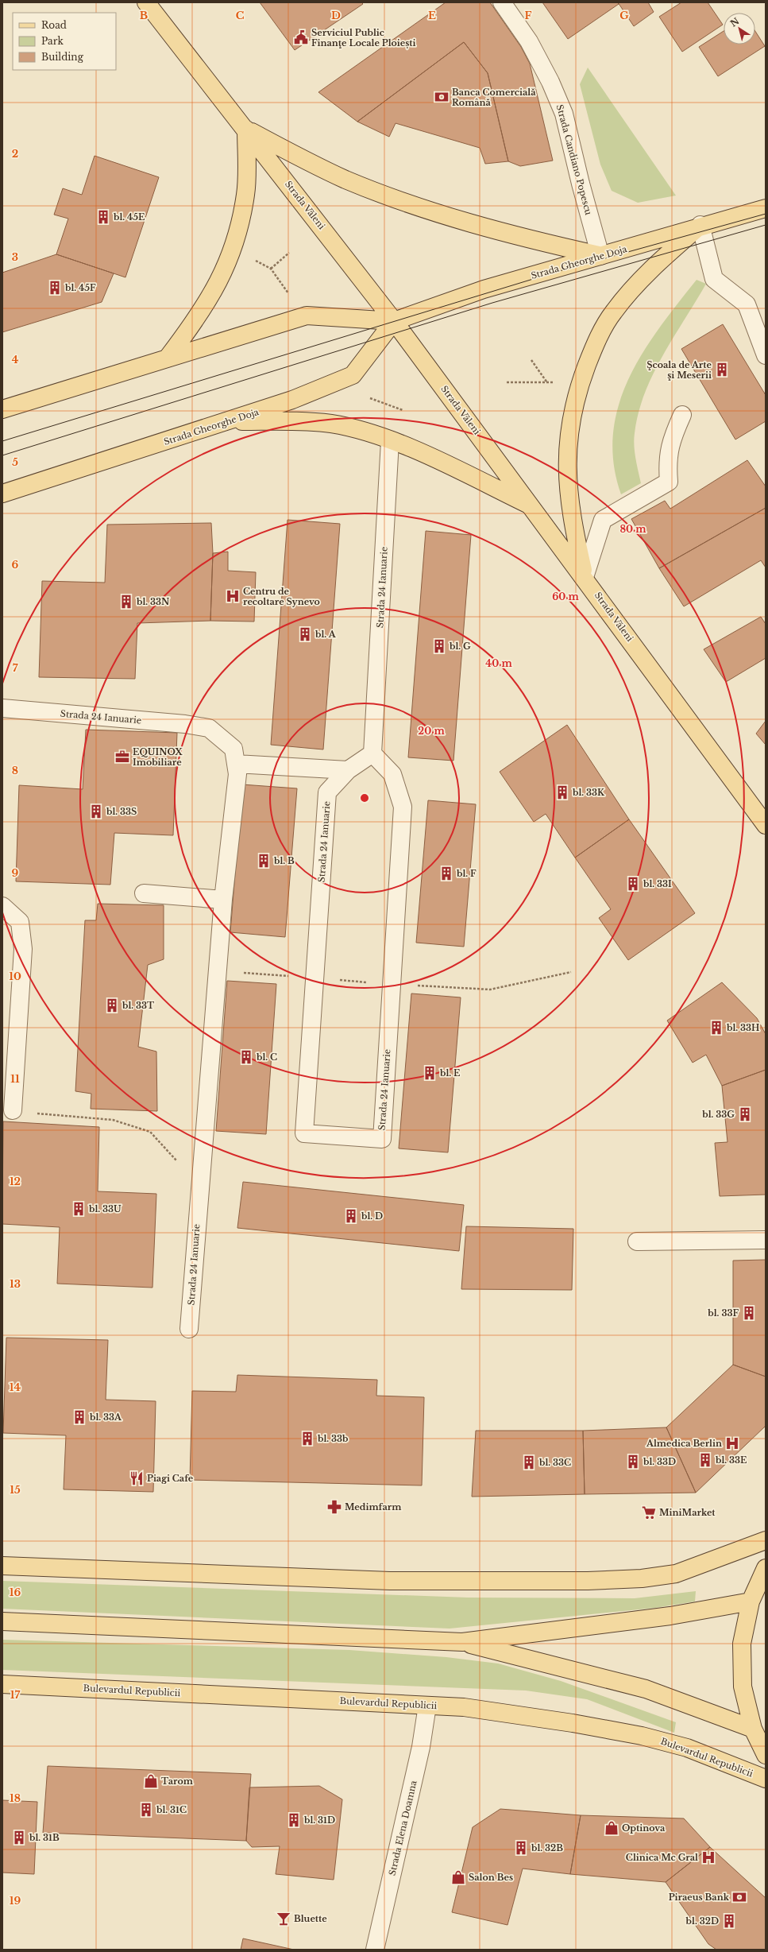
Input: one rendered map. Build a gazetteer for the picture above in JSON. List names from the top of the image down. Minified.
{"streets":{"main road":["Strada Văleni","Strada Gheorghe Doja","Bulevardul Republicii"],"street":["Strada Candiano Popescu","Strada 24 Ianuarie","Strada Elena Doamna"]},"crossings":[["Strada Candiano Popescu","Strada Gheorghe Doja"],["Strada Văleni","Strada Gheorghe Doja"],["Bulevardul Republicii","Strada Elena Doamna"]],"places":{"public building":["Serviciul Public Finanţe Locale Ploiești"],"bank":["Banca Comercială Română","Piraeus Bank"],"building":["bl. 45E","bl. 45F","Şcoala de Arte şi Meserii","bl. 33N","bl. A","bl. G","bl. 33K","bl. 33S","bl. B","bl. F","bl. 33I","bl. 33T","bl. 33H","bl. C","bl. E","bl. 33G","bl. 33U","bl. D","bl. 33F","bl. 33A","bl. 33b","bl. 33E","bl. 33D","bl. 33C","bl. 31C","bl. 31D","bl. 31B","bl. 32B","bl. 32D"],"hospital":["Centru de recoltare Synevo","Almedica Berlin","Clinica Mc Gral"],"office":["EQUINOX Imobiliare"],"restaurant":["Piagi Cafe"],"pharmacy":["Medimfarm"],"supermarket":["MiniMarket"],"shop":["Tarom","Optinova","Salon Bes"],"bar":["Bluette"]},"legend":["Road","Park","Building"],"north":"top left","grid":{"columns":["B","C","D","E","F","G"],"rows":["2","3","4","5","6","7","8","9","10","11","12","13","14","15","16","17","18","19"]},"rings":["80 m","60 m","40 m","20 m"]}
